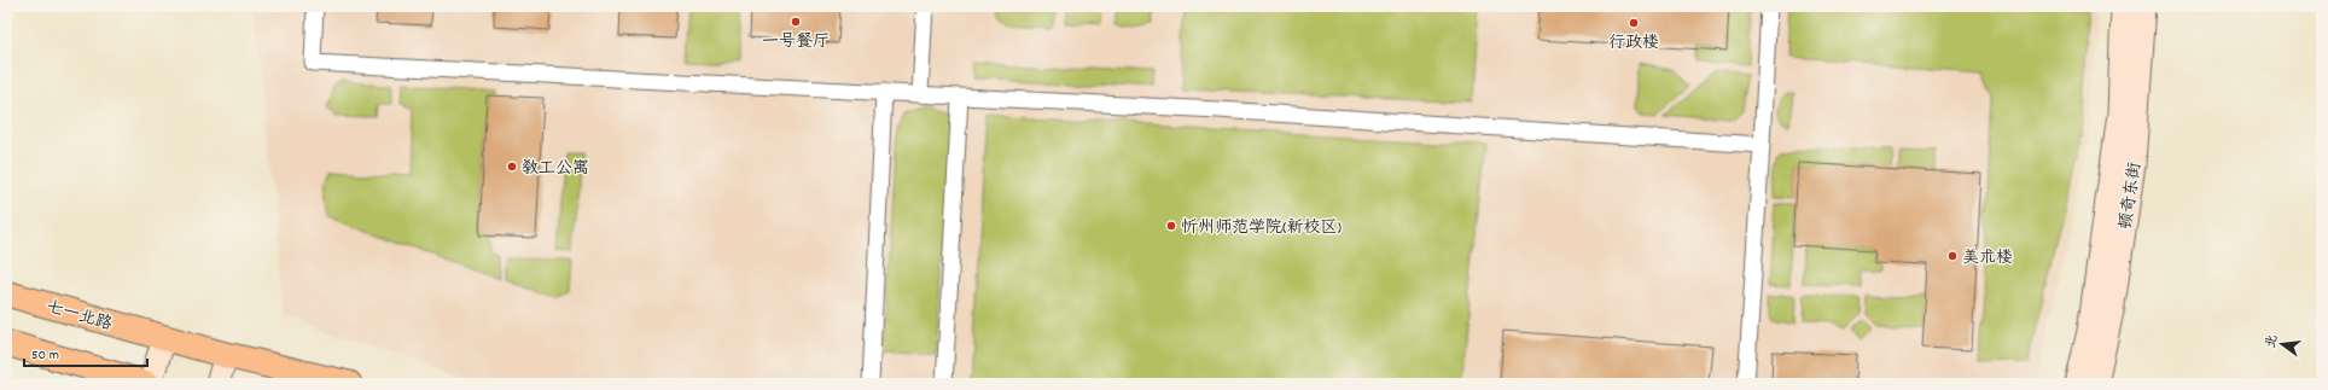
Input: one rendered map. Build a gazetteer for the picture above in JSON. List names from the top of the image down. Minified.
{"streets":{"main road":["顿奇东街","七一北路"]},"places":["一号餐厅","行政楼","教工公寓","忻州师范学院(新校区)","美术楼"],"scale_bar":"50 m","north":"left"}
